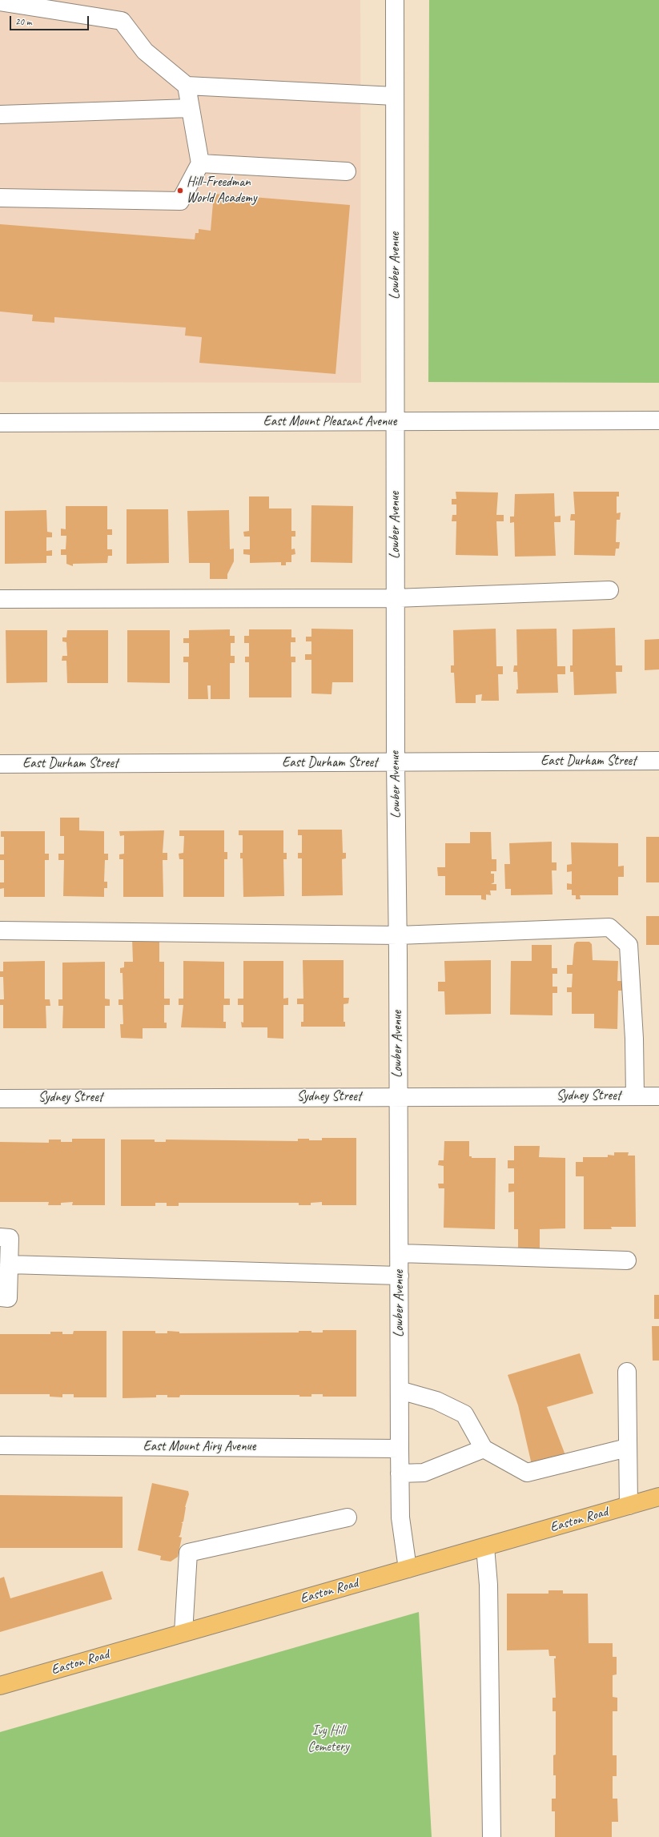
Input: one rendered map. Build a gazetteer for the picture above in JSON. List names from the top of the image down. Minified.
{"streets":{"main road":["Easton Road"],"street":["Lowber Avenue","East Mount Pleasant Avenue","East Durham Street","Sydney Street","East Mount Airy Avenue"]},"crossings":[["Lowber Avenue","East Mount Pleasant Avenue"],["Lowber Avenue","East Durham Street"],["Lowber Avenue","Sydney Street"],["Lowber Avenue","East Mount Airy Avenue"],["Lowber Avenue","Easton Road"]],"parks":["Ivy Hill Cemetery"],"places":["Hill-Freedman World Academy"],"scale_bar":"20 m"}
